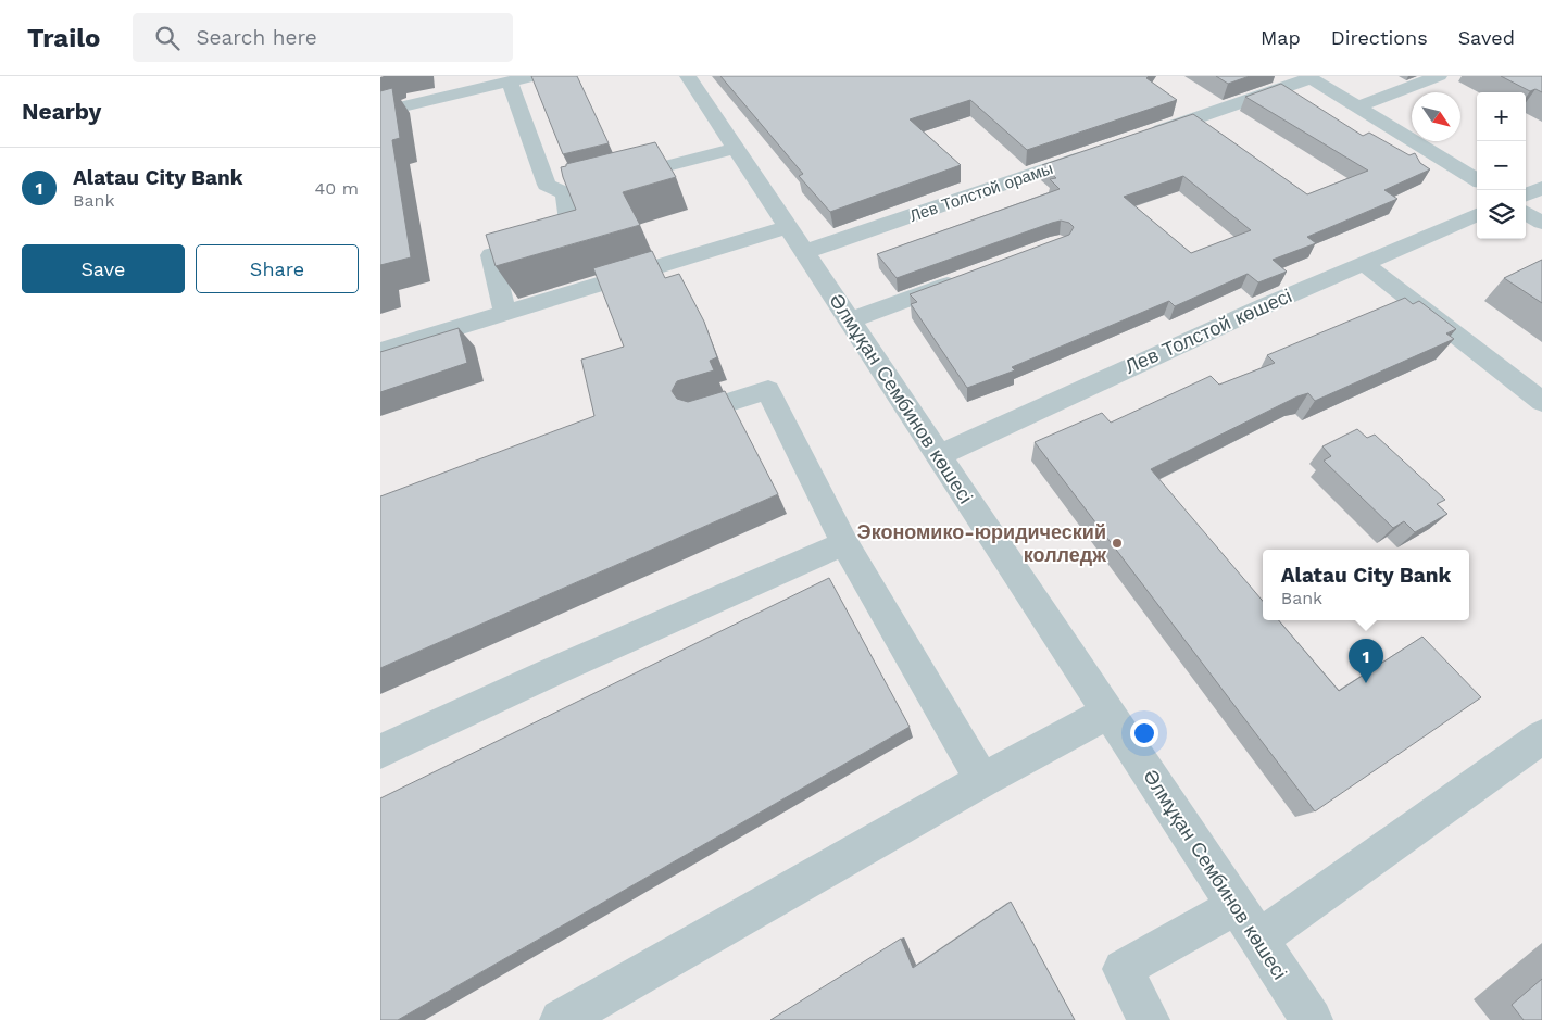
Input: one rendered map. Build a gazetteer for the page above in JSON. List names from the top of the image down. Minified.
{"streets":{"street":["Лев Толстой орамы","Лев Толстой көшесі","Әлмұқан Сембинов көшесі"]},"crossings":[["Лев Толстой орамы","Әлмұқан Сембинов көшесі"],["Лев Толстой көшесі","Әлмұқан Сембинов көшесі"]],"places":["Экономико-юридический колледж"],"north":"bottom right","page":{"header":"Trailo","search":"Search here","nav":["Map","Directions","Saved"],"heading":"Nearby","map_buttons":["+","−"],"list":[{"mark":"1","name":"Alatau City Bank","note":"Bank","value":"40 m"}],"buttons":["Save","Share"],"popup":["Alatau City Bank","Bank"],"pins":"1"}}
